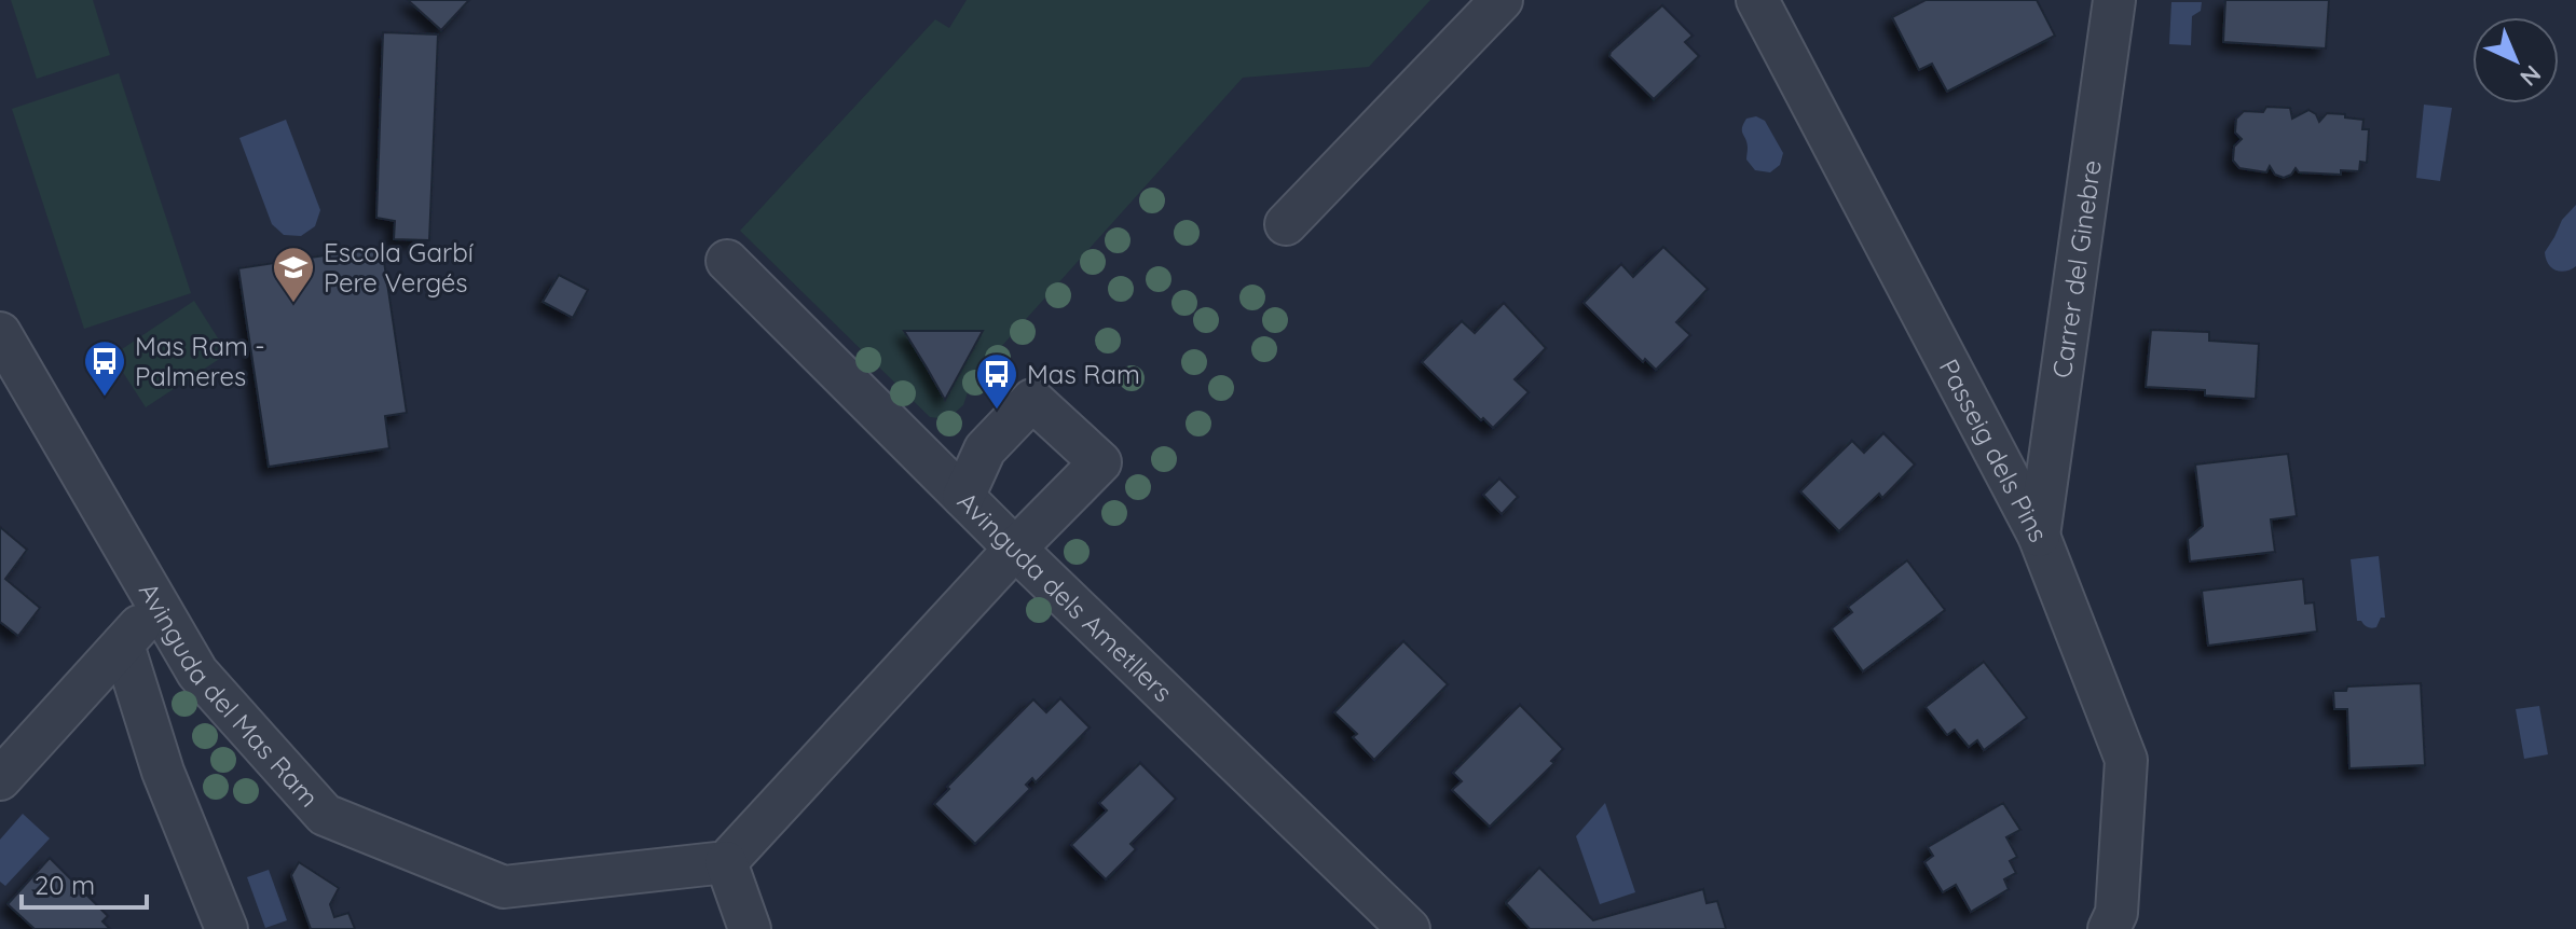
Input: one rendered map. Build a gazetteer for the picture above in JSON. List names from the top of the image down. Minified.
{"streets":{"street":["Carrer del Ginebre","Passeig dels Pins","Avinguda dels Ametllers","Avinguda del Mas Ram"]},"crossings":[["Carrer del Ginebre","Passeig dels Pins"]],"places":{"school or university":["Escola Garbí Pere Vergés"],"bus stop":["Mas Ram - Palmeres","Mas Ram"]},"scale_bar":"20 m","north":"bottom right"}
